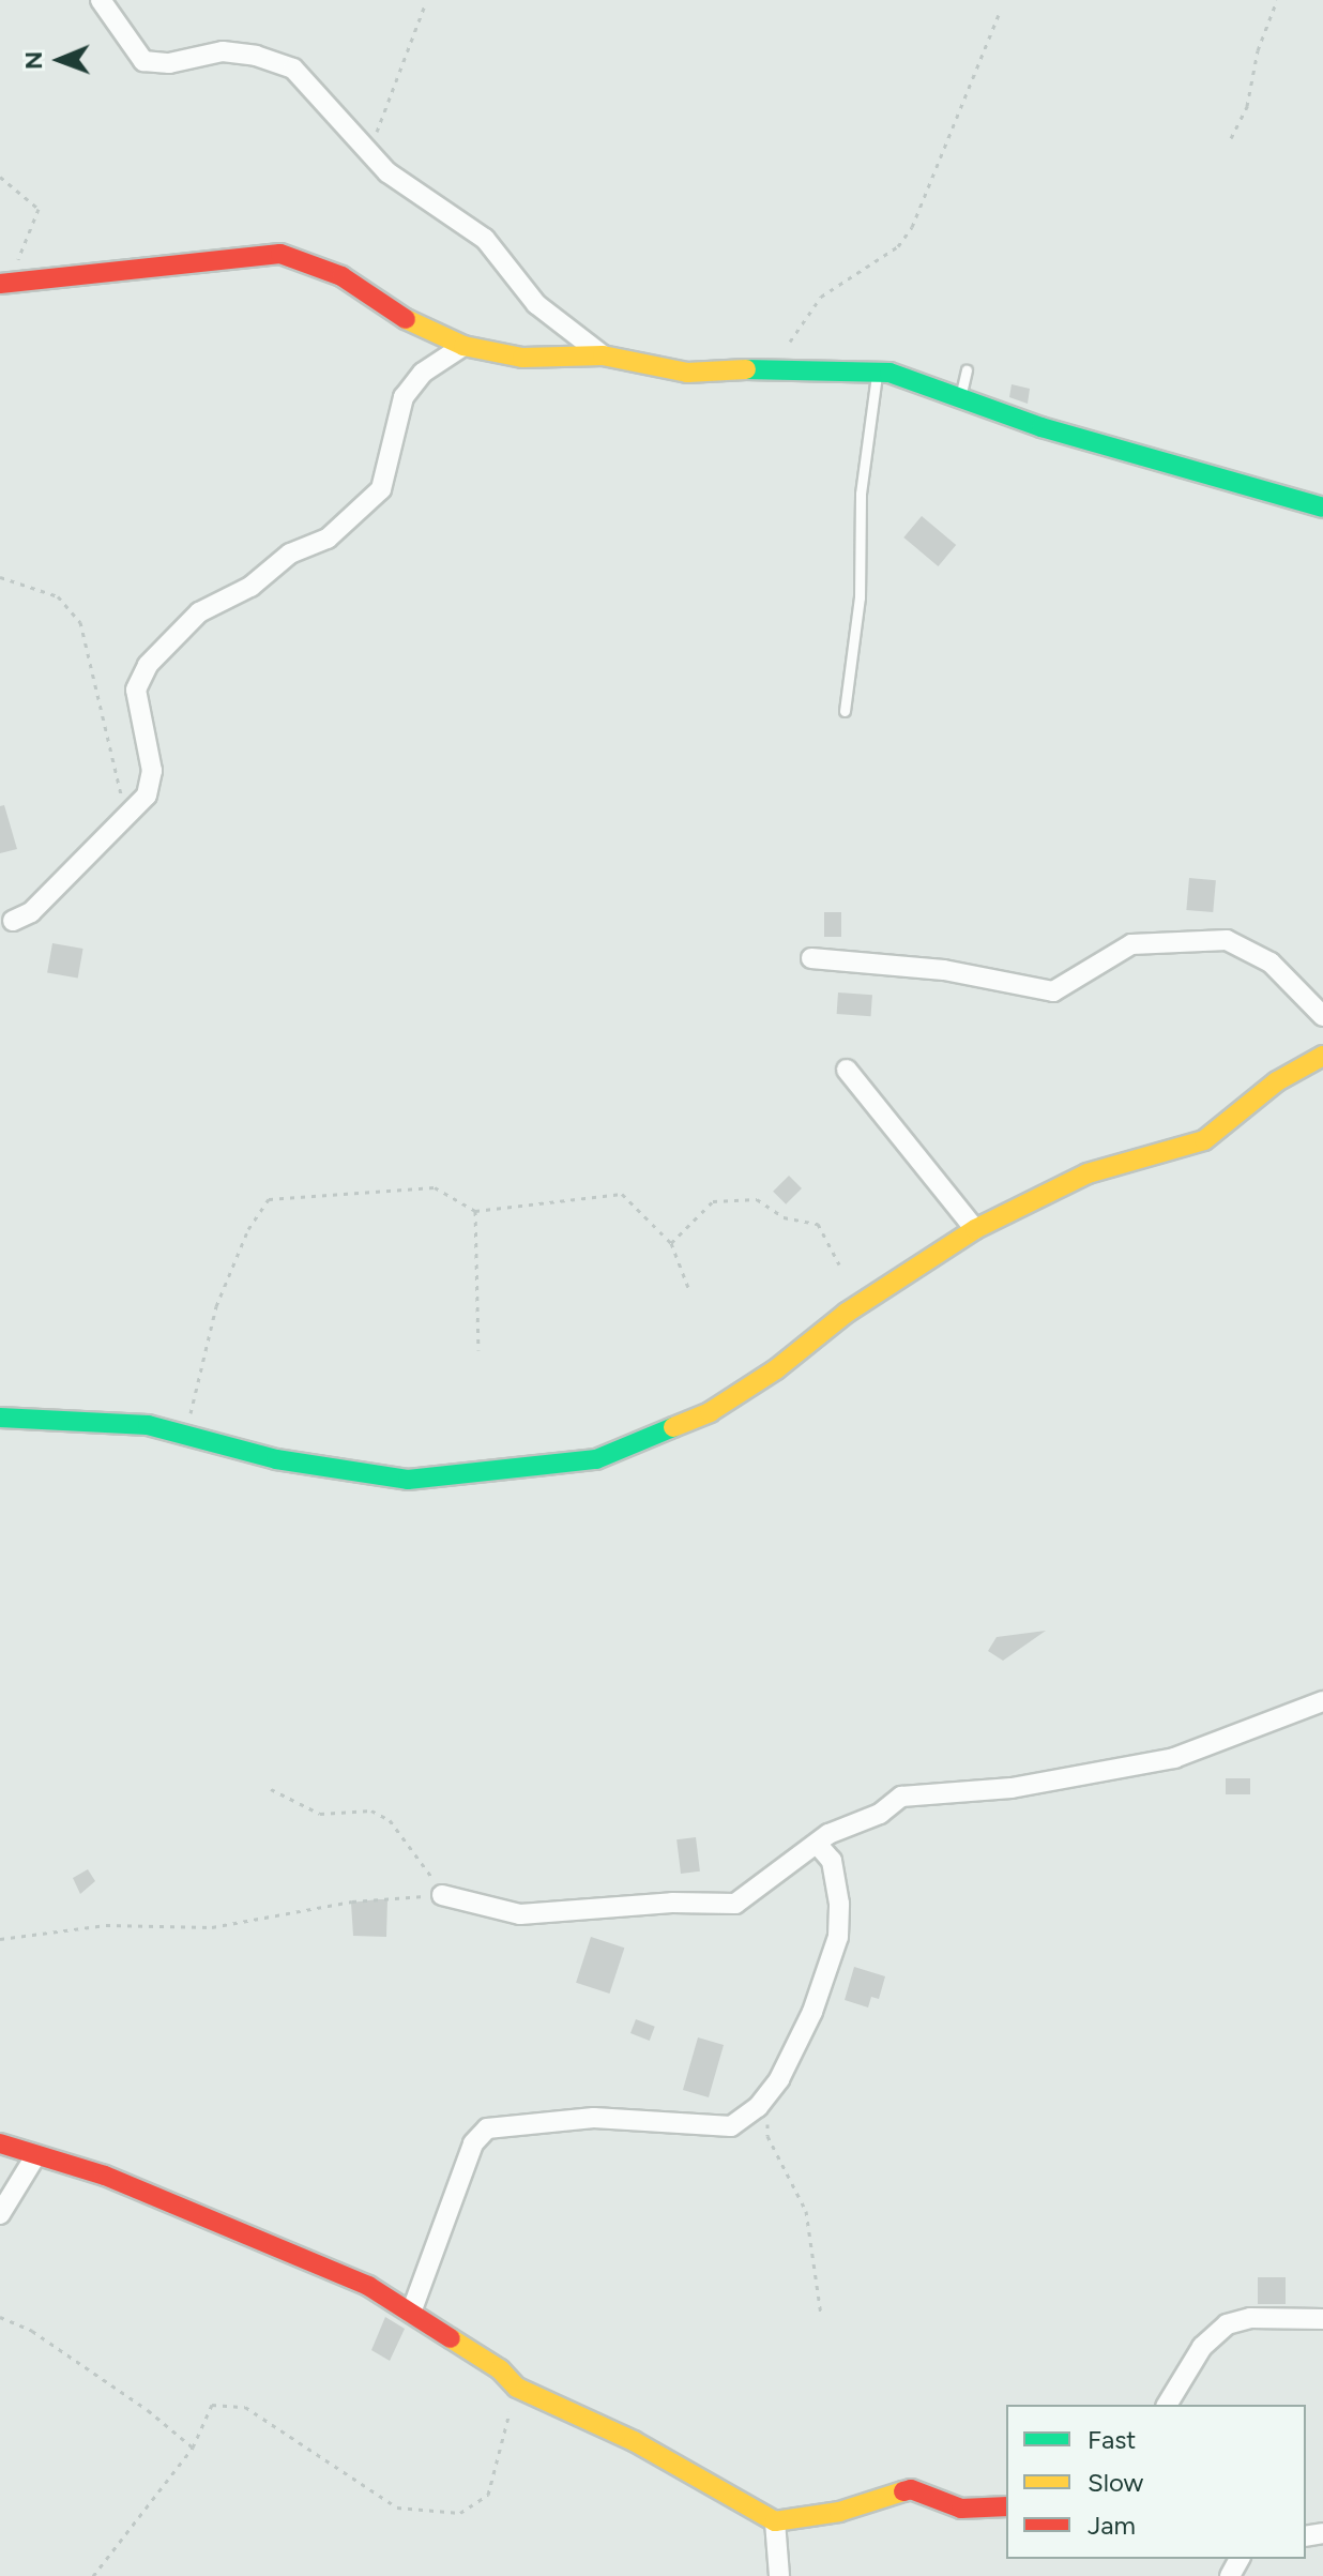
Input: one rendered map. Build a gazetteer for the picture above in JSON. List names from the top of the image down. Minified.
{"legend":["Fast","Slow","Jam"],"north":"left"}
